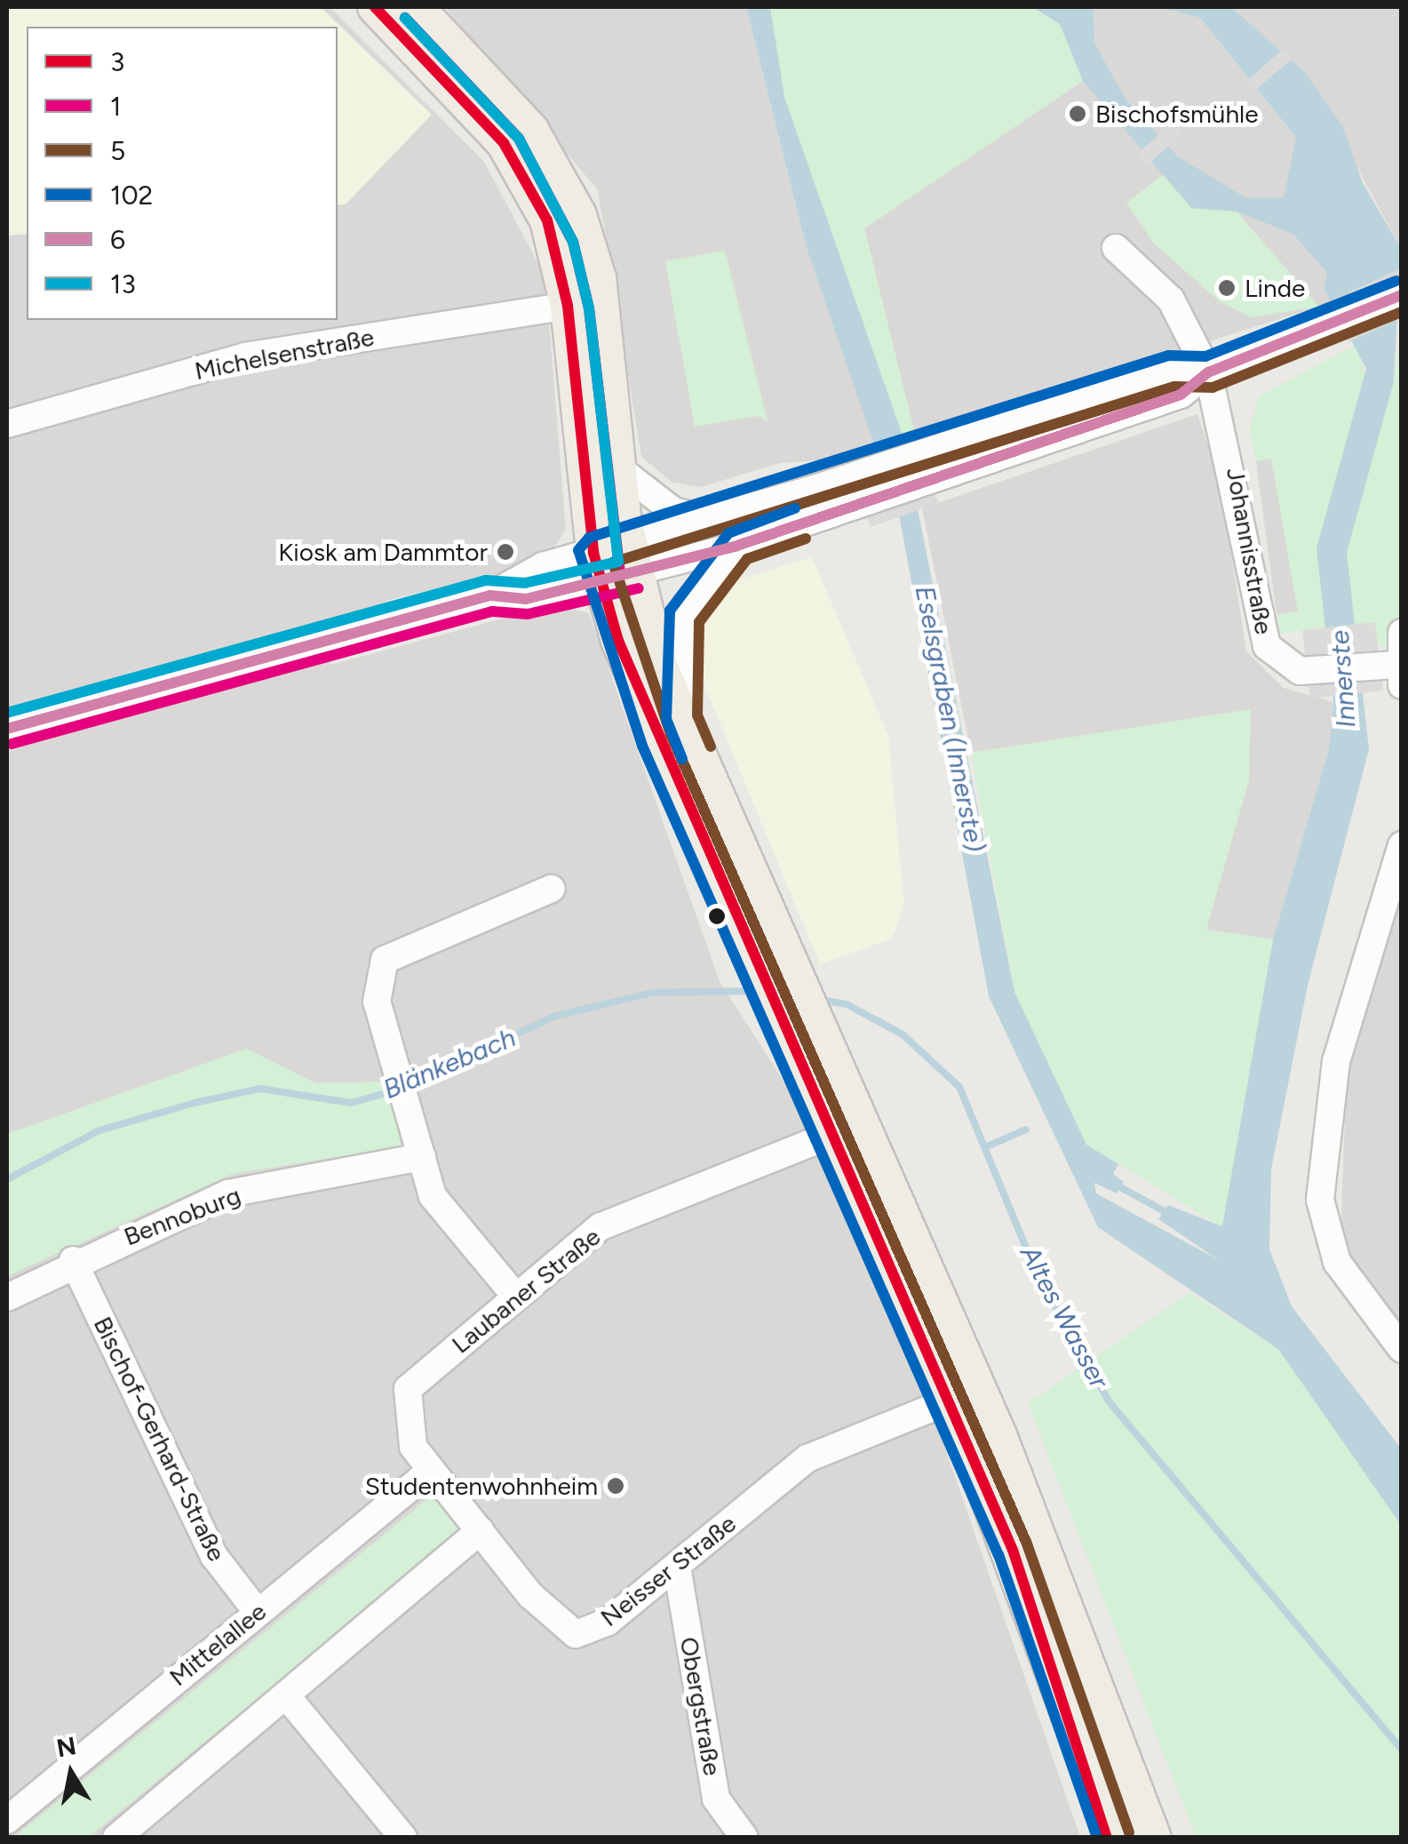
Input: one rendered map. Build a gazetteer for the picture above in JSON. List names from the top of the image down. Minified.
{"streets":{"street":["Michelsenstraße","Johannisstraße","Bennoburg","Laubaner Straße","Bischof-Gerhard-Straße","Neisser Straße","Mittelallee","Obergstraße"]},"crossings":[["Bennoburg","Bischof-Gerhard-Straße"],["Laubaner Straße","Neisser Straße"],["Laubaner Straße","Mittelallee"],["Bischof-Gerhard-Straße","Mittelallee"],["Neisser Straße","Mittelallee"],["Neisser Straße","Obergstraße"]],"water":["Innerste","Eselsgraben (Innerste)","Blänkebach","Altes Wasser"],"places":["Bischofsmühle","Linde","Kiosk am Dammtor","Studentenwohnheim"],"lines":["transit line 3","transit line 1","transit line 13","transit line 102","transit line 6","transit line 5"],"legend":["3","1","5","102","6","13"],"north":"top"}
